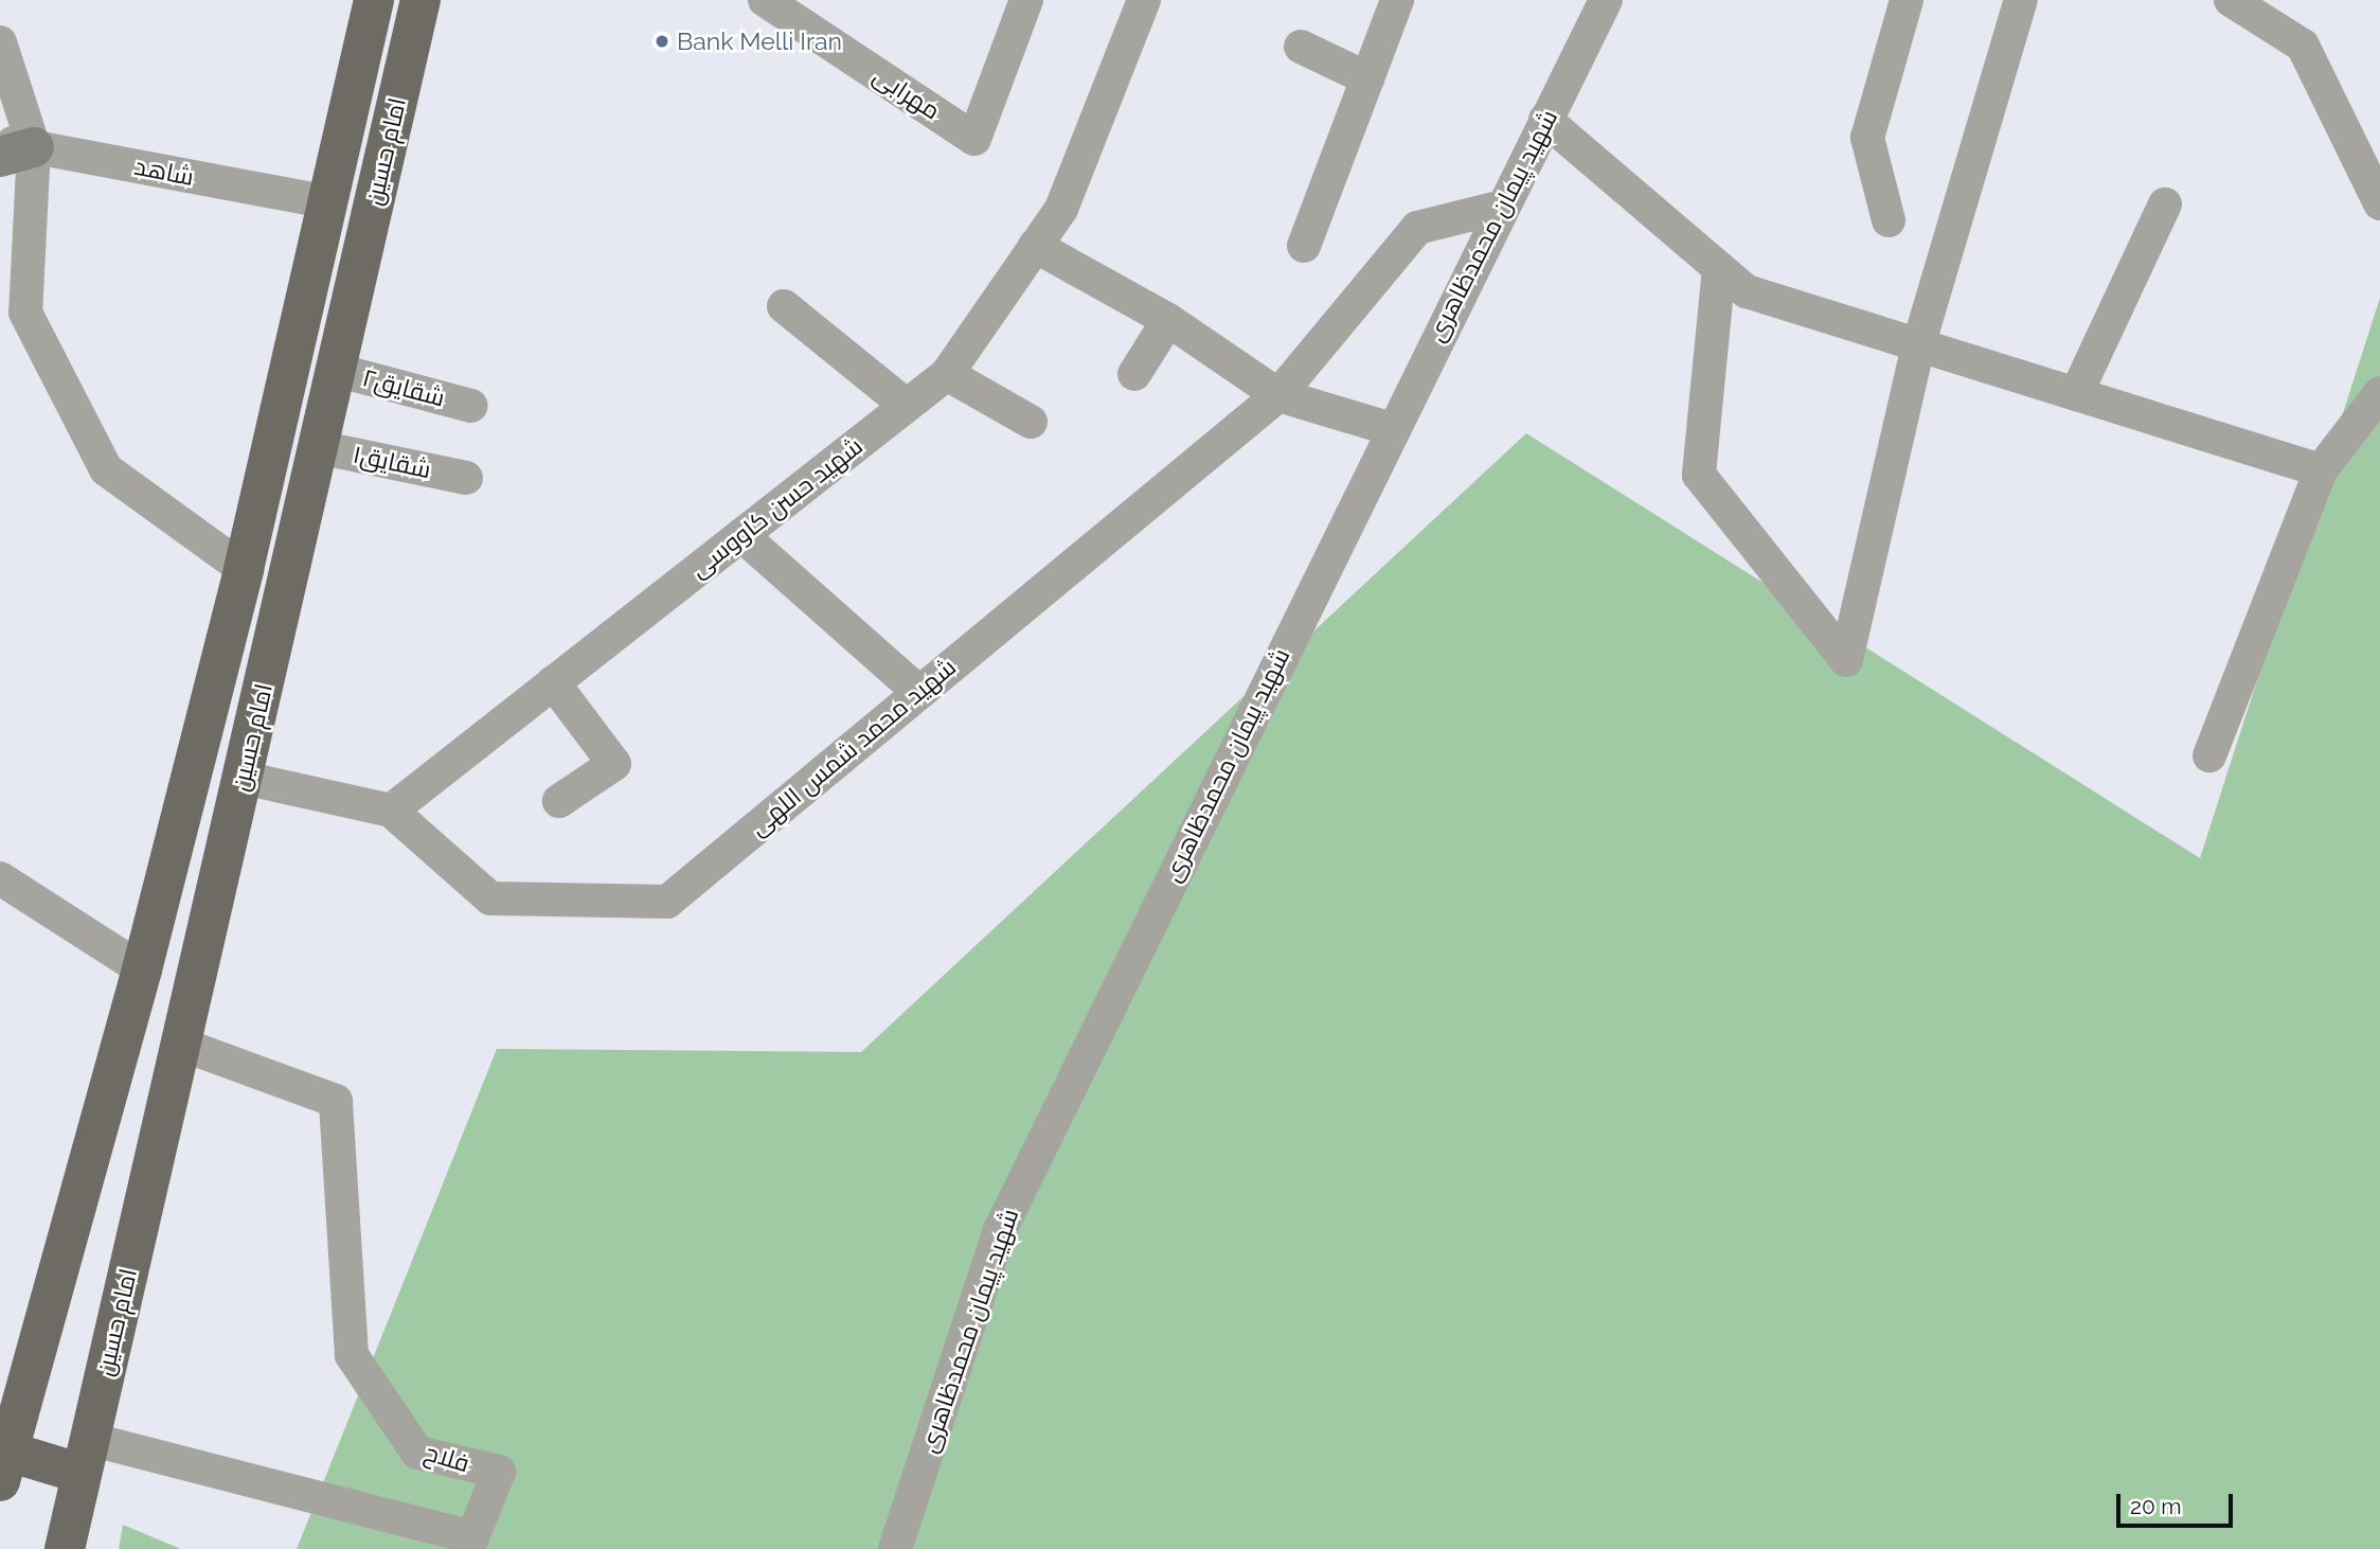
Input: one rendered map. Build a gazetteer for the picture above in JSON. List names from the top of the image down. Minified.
{"streets":{"main road":["امام حسین"],"street":["مهرابی","شاهد","شهید پیمان محمدظاهری","شقایق۲","شقایق۱","شهید حسن کاووسی","شهید محمد شمس اللهی","فلاح"]},"crossings":[["امام حسین","شاهد"],["امام حسین","شقایق۲"],["امام حسین","شقایق۱"],["امام حسین","فلاح"],["شهید پیمان محمدظاهری","شهید محمد شمس اللهی"],["شهید حسن کاووسی","شهید محمد شمس اللهی"]],"places":["Bank Melli Iran"],"scale_bar":"20 m"}
